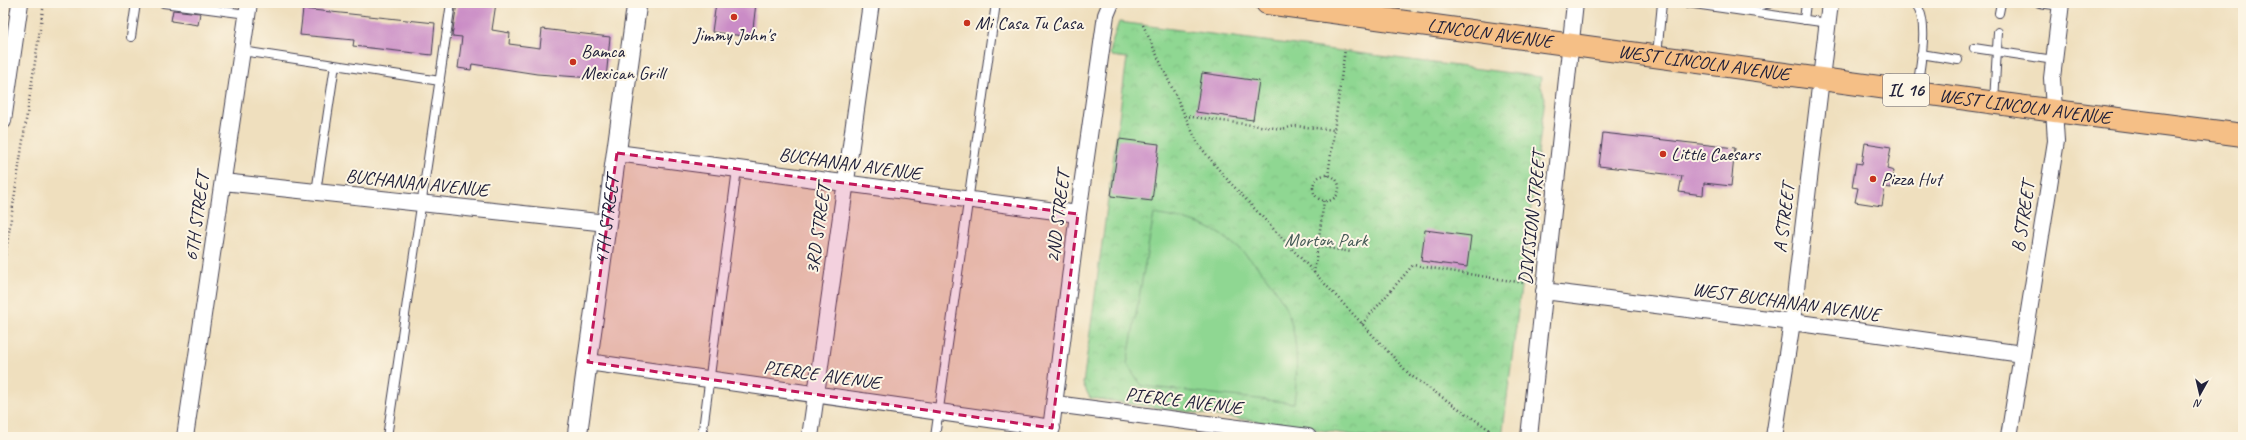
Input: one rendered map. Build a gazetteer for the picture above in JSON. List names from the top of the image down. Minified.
{"streets":{"main road":["LINCOLN AVENUE","WEST LINCOLN AVENUE","IL 16"],"street":["BUCHANAN AVENUE","6TH STREET","2ND STREET","B STREET","DIVISION STREET","A STREET","4TH STREET","3RD STREET","WEST BUCHANAN AVENUE","PIERCE AVENUE"]},"crossings":[["LINCOLN AVENUE","WEST LINCOLN AVENUE"],["LINCOLN AVENUE","DIVISION STREET"],["WEST LINCOLN AVENUE","B STREET"],["WEST LINCOLN AVENUE","DIVISION STREET"],["WEST LINCOLN AVENUE","A STREET"],["BUCHANAN AVENUE","6TH STREET"],["BUCHANAN AVENUE","2ND STREET"],["BUCHANAN AVENUE","4TH STREET"],["BUCHANAN AVENUE","3RD STREET"],["2ND STREET","PIERCE AVENUE"],["B STREET","WEST BUCHANAN AVENUE"],["DIVISION STREET","WEST BUCHANAN AVENUE"],["A STREET","WEST BUCHANAN AVENUE"],["4TH STREET","PIERCE AVENUE"],["3RD STREET","PIERCE AVENUE"]],"parks":["Morton Park"],"places":["Jimmy John's","Mi Casa Tu Casa","Bamca Mexican Grill","Little Caesars","Pizza Hut"],"north":"bottom"}
